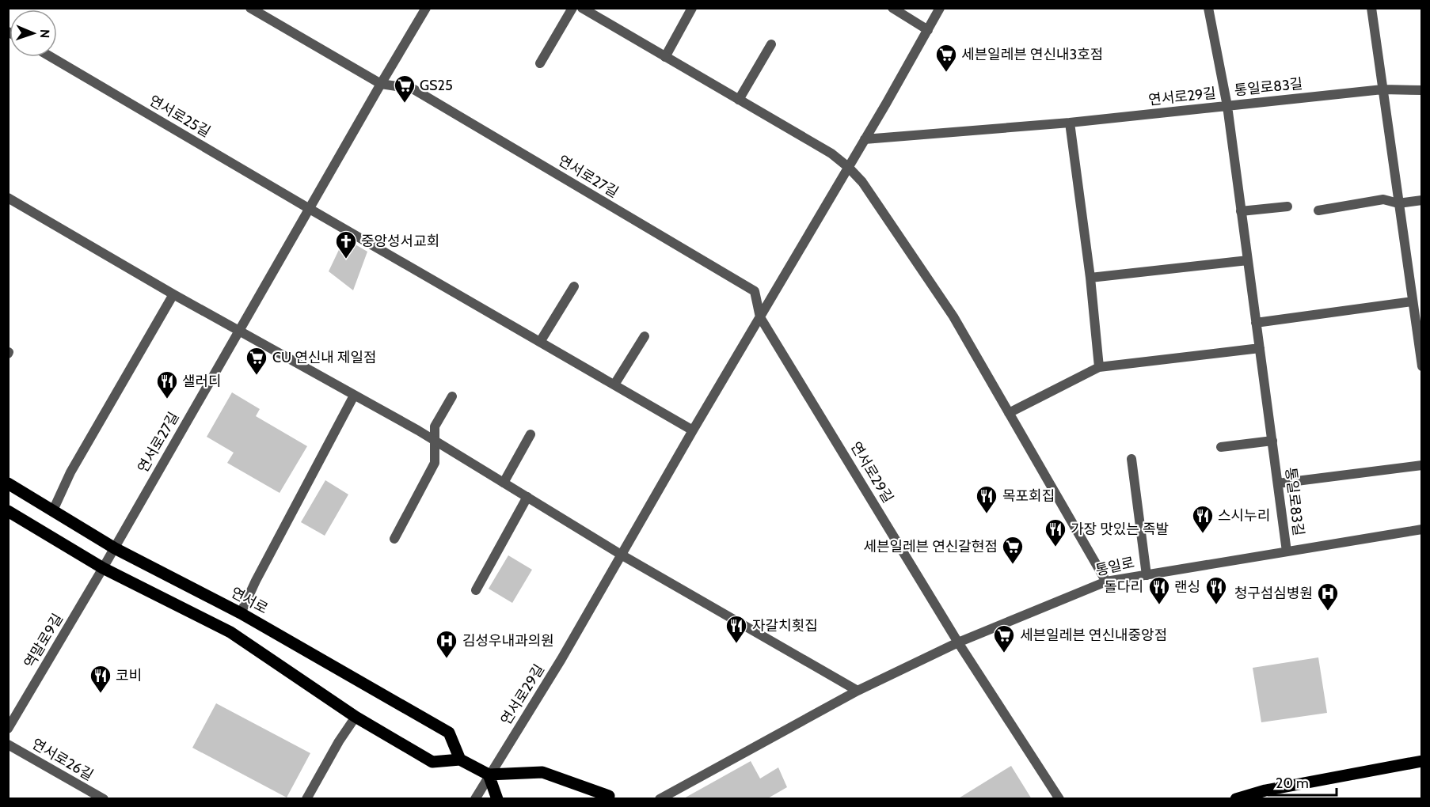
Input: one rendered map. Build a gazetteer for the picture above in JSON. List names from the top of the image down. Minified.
{"streets":{"main road":["연서로"],"street":["통일로83길","연서로29길","연서로25길","연서로27길","통일로","역말로9길","연서로26길"]},"crossings":[["통일로83길","연서로29길"],["통일로83길","통일로"],["연서로29길","연서로27길"],["연서로29길","통일로"],["연서로25길","연서로27길"],["연서로27길","연서로"],["연서로27길","역말로9길"]],"places":{"supermarket":["세븐일레븐 연신내3호점","GS25","CU 연신내 제일점","세븐일레븐 연신갈현점","세븐일레븐 연신내중앙점"],"church":["중앙성서교회"],"restaurant":["샐러디","목포회집","스시누리","가장 맛있는 족발","돌다리","랜싱","자갈치횟집","코비"],"hospital":["청구섬심병원","김성우내과의원"]},"scale_bar":"20 m","north":"right"}
